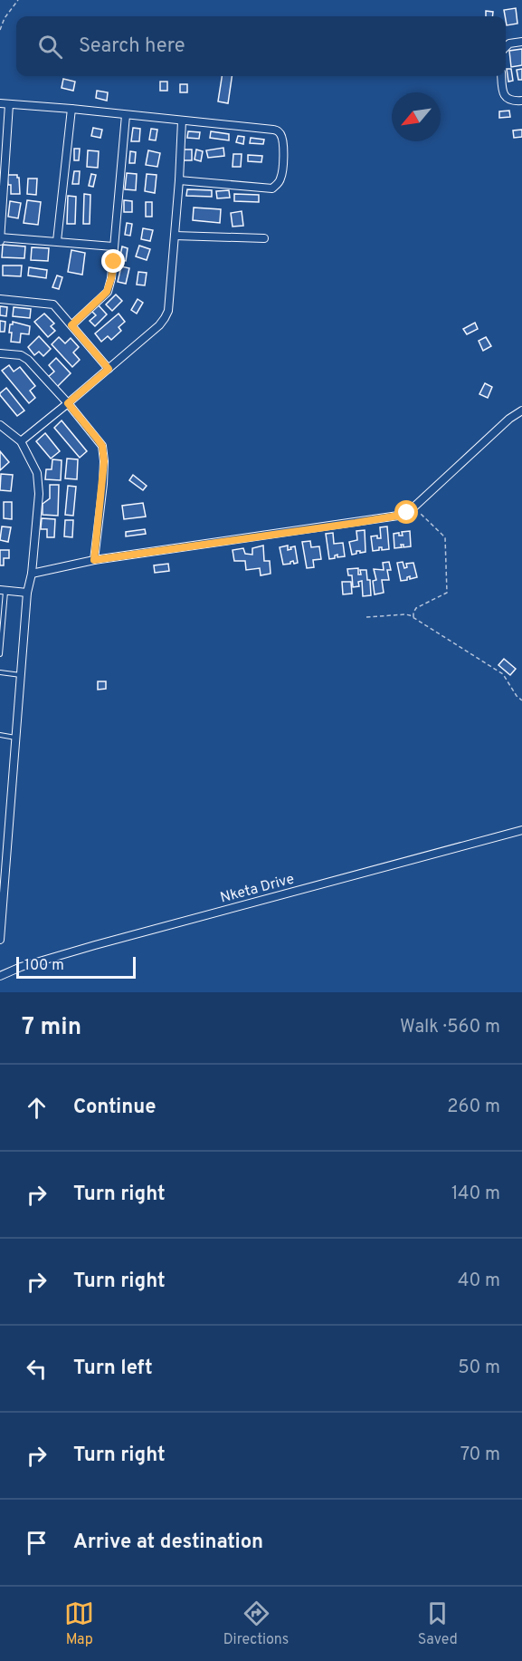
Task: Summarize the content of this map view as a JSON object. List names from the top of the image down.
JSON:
{
  "streets": {
    "street": ["Nketa Drive"]
  },
  "scale_bar": "100 m",
  "north": "bottom left",
  "page": {
    "search": "Search here",
    "scale": "100 m",
    "heading": ["7 min", "Walk · 560 m"],
    "list": [
      ["Continue", "260 m"],
      ["Turn right", "140 m"],
      ["Turn right", "40 m"],
      ["Turn left", "50 m"],
      ["Turn right", "70 m"],
      "Arrive at destination"
    ],
    "nav": ["Map", "Directions", "Saved"]
  }
}
